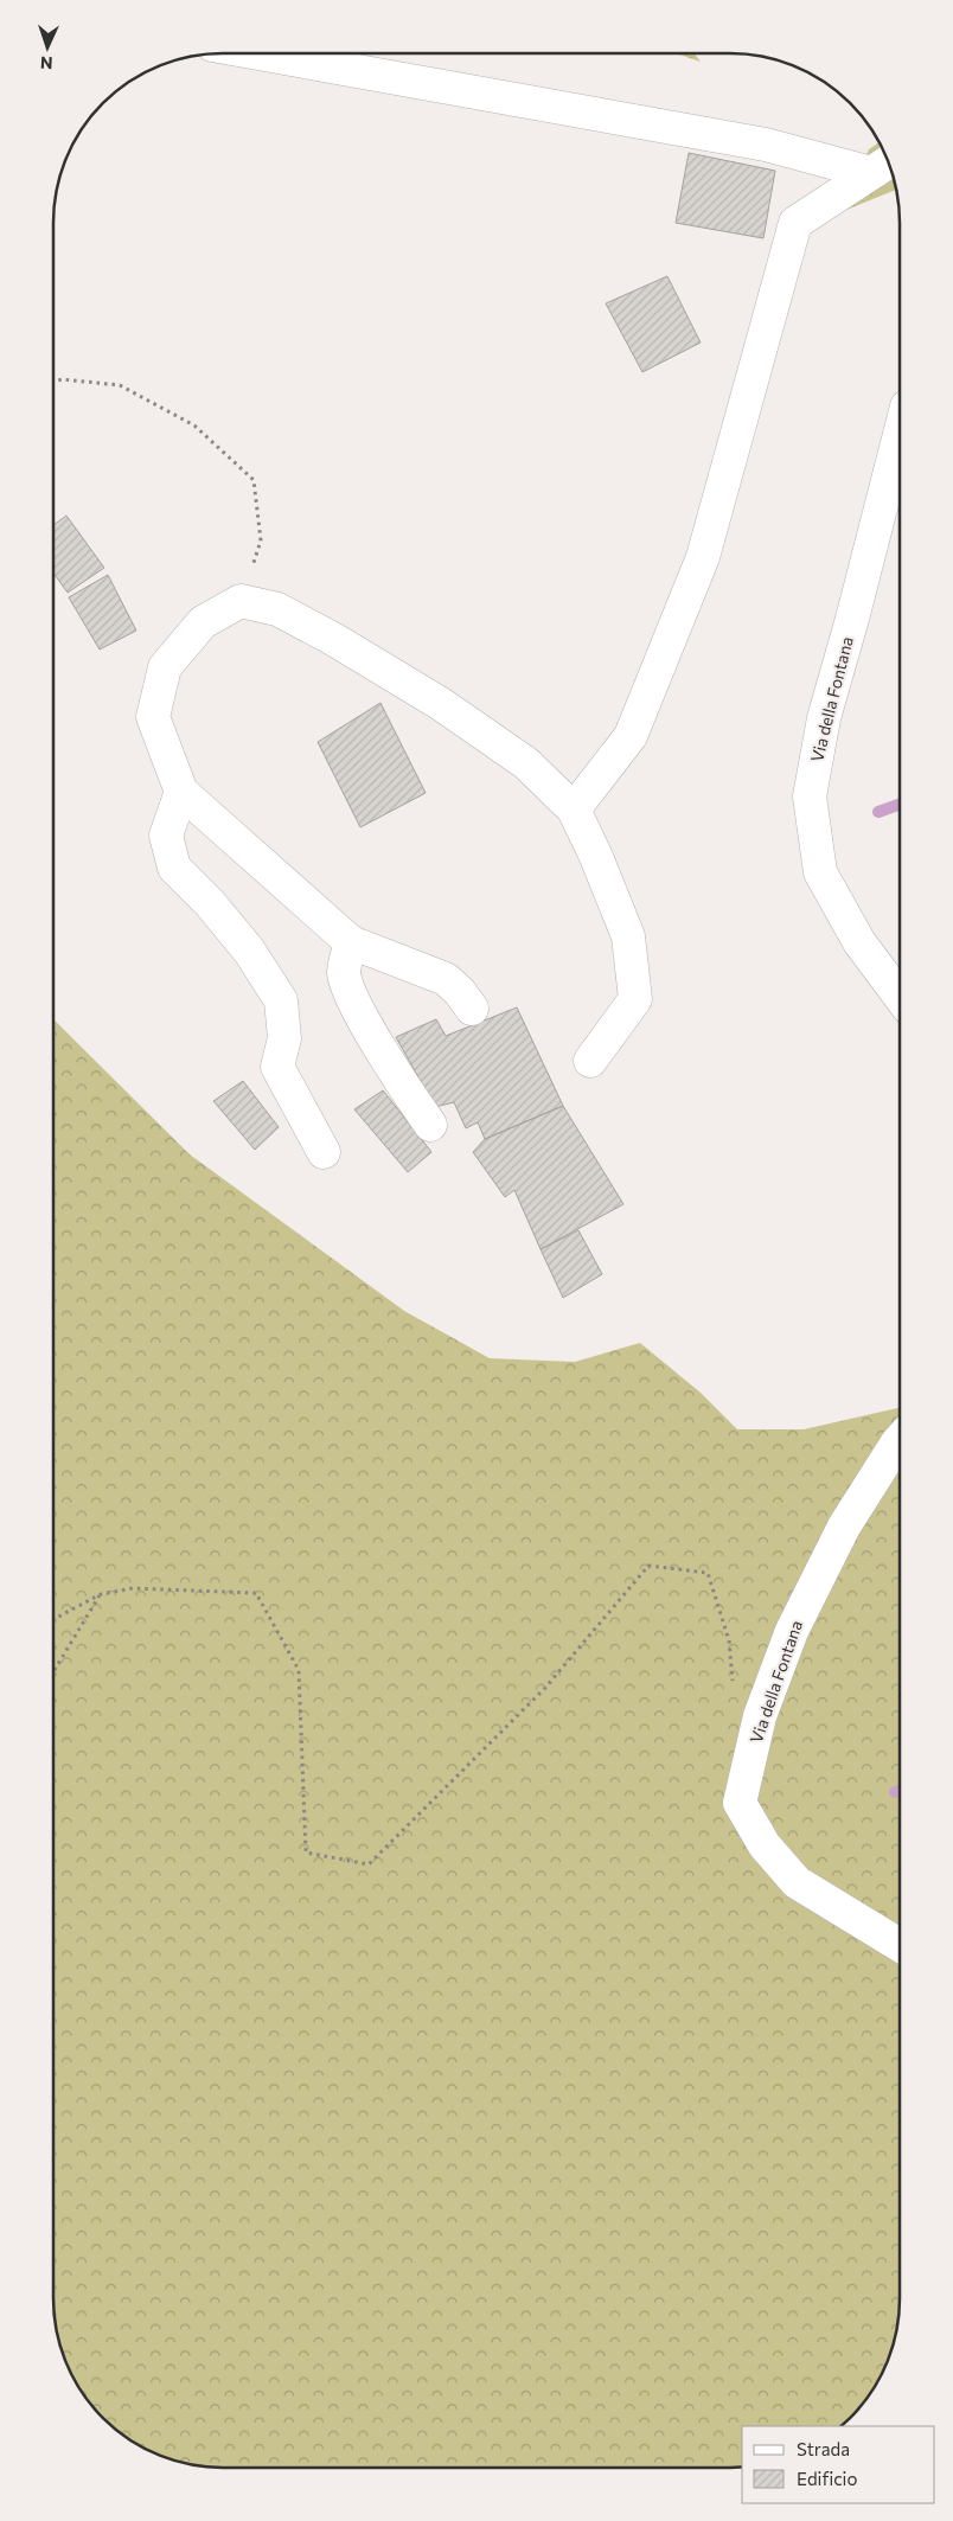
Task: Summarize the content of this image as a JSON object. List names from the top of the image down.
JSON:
{
  "streets": {
    "street": ["Via della Fontana"]
  },
  "legend": ["Strada", "Edificio"],
  "north": "bottom"
}
